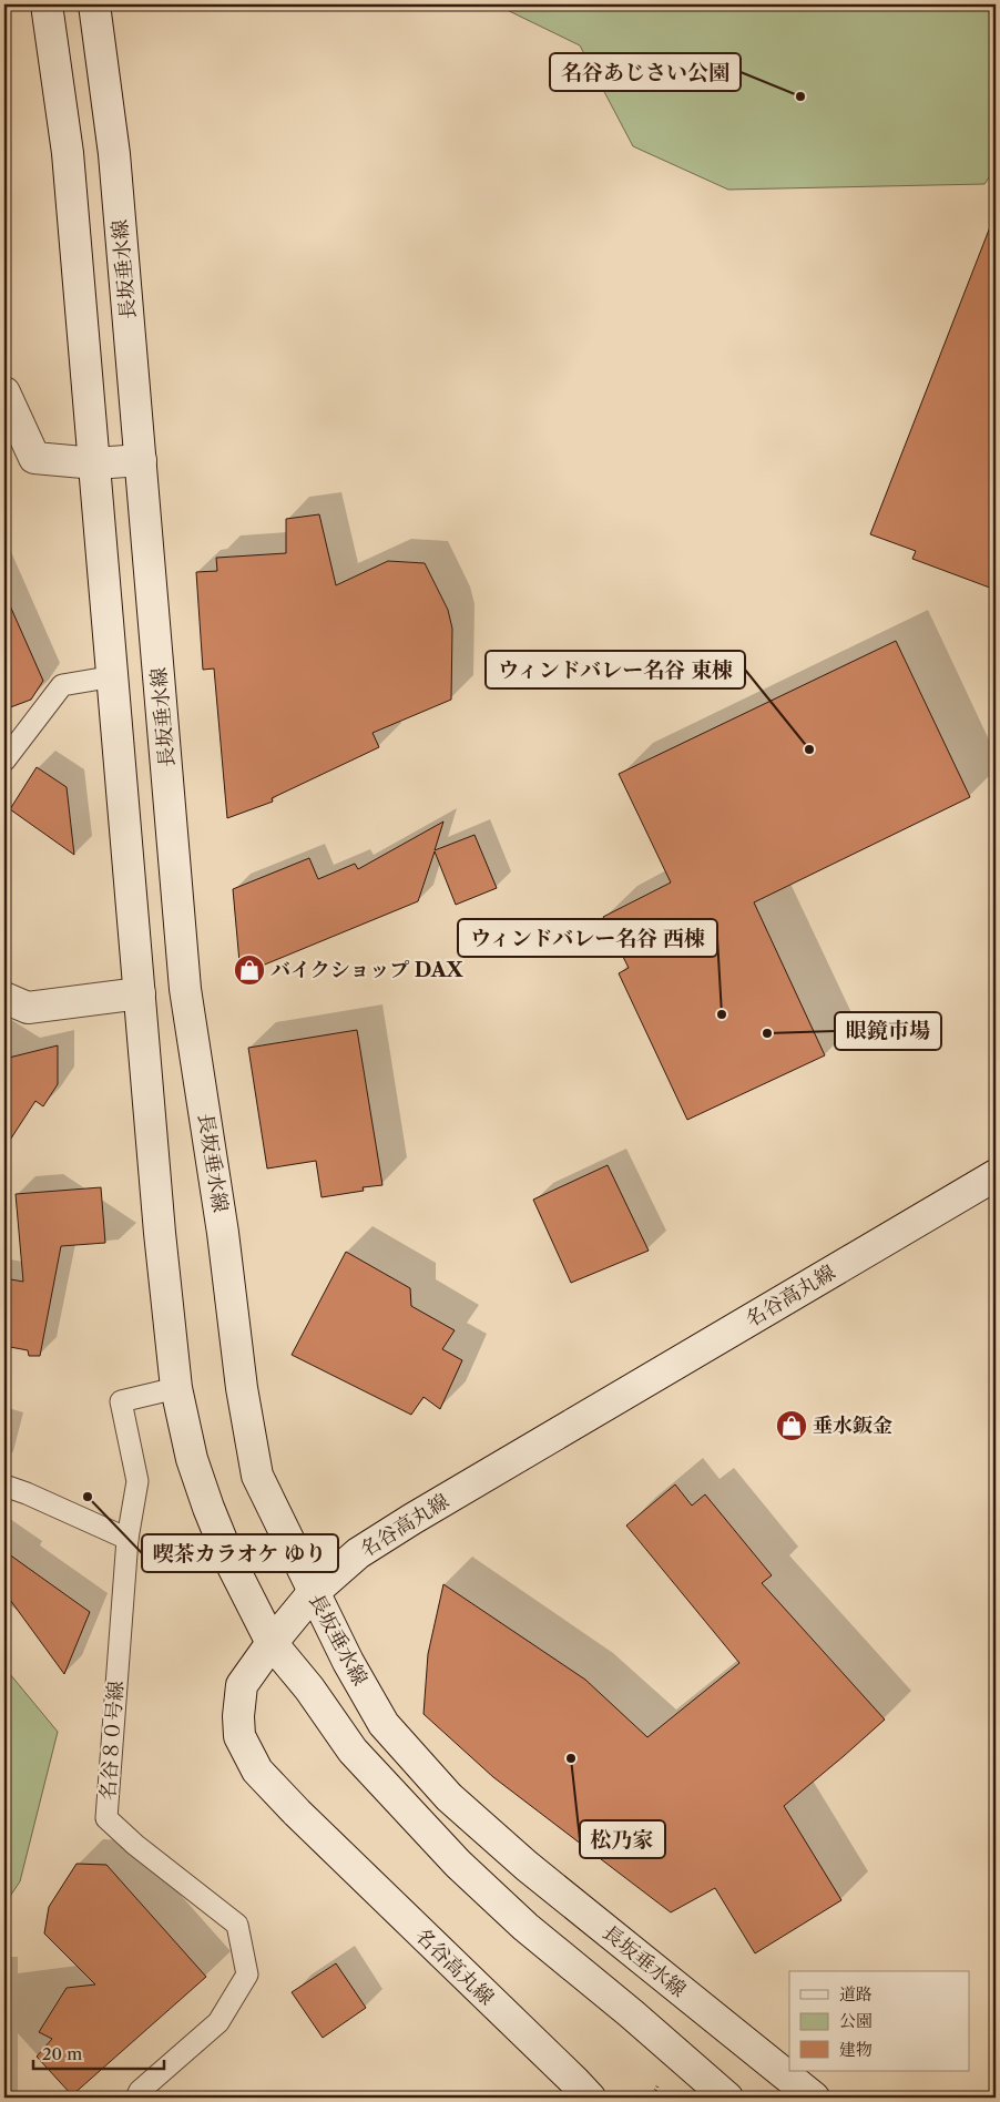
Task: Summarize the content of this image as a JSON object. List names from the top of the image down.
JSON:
{
  "streets": {
    "main road": ["長坂垂水線", "名谷高丸線"],
    "lane": ["名谷８０号線"]
  },
  "crossings": [
    ["長坂垂水線", "名谷高丸線"]
  ],
  "places": {
    "other": [
      "名谷あじさい公園",
      "ウィンドバレー名谷 東棟",
      "ウィンドバレー名谷 西棟",
      "眼鏡市場",
      "喫茶カラオケ ゆり",
      "松乃家"
    ],
    "shop": ["バイクショップ DAX", "垂水鈑金"]
  },
  "legend": ["道路", "公園", "建物"],
  "scale_bar": "20 m"
}
